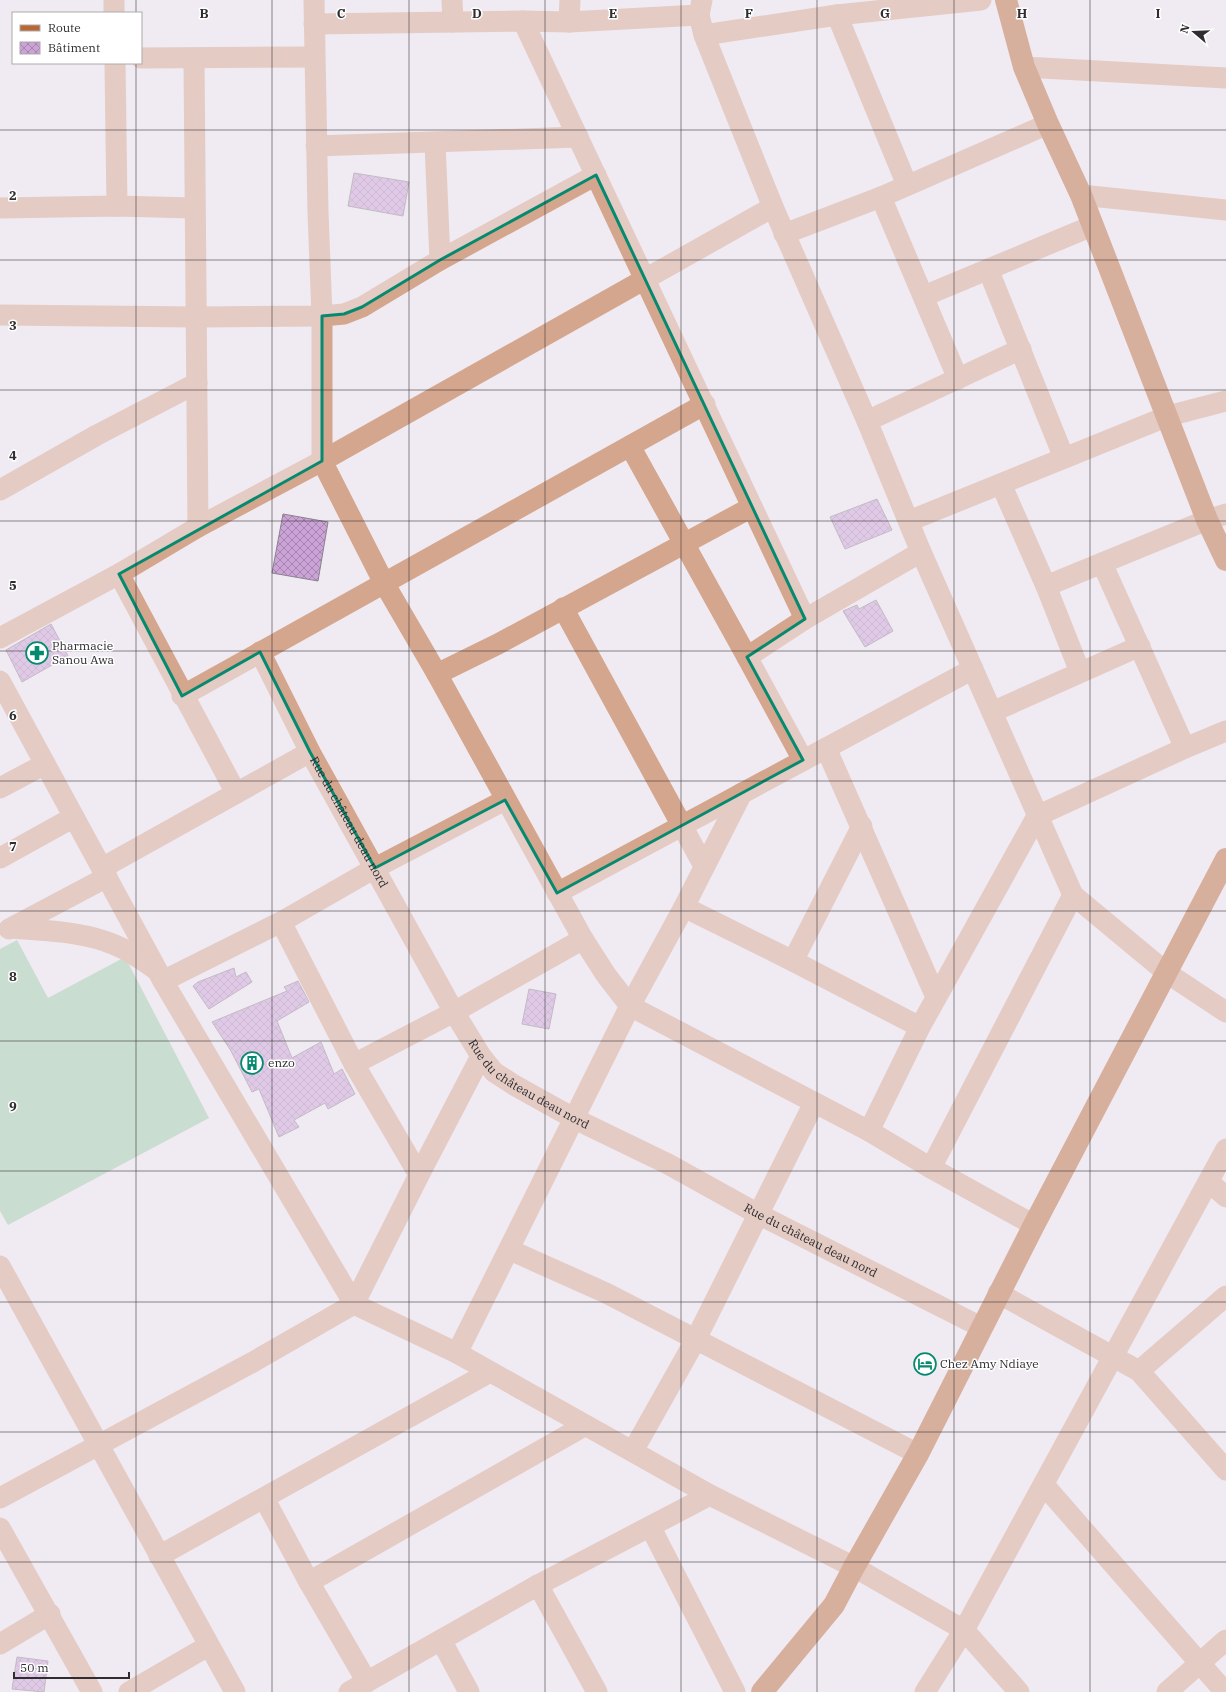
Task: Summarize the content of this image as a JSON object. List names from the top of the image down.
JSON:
{
  "streets": {
    "street": ["Rue du château deau nord"]
  },
  "places": {
    "pharmacy": ["Pharmacie Sanou Awa"],
    "building": ["enzo"],
    "hotel": ["Chez Amy Ndiaye"]
  },
  "legend": ["Route", "Bâtiment"],
  "scale_bar": "50 m",
  "north": "left",
  "grid": {
    "columns": [
      "B",
      "C",
      "D",
      "E",
      "F",
      "G",
      "H",
      "I"
    ],
    "rows": [
      "2",
      "3",
      "4",
      "5",
      "6",
      "7",
      "8",
      "9"
    ]
  }
}
